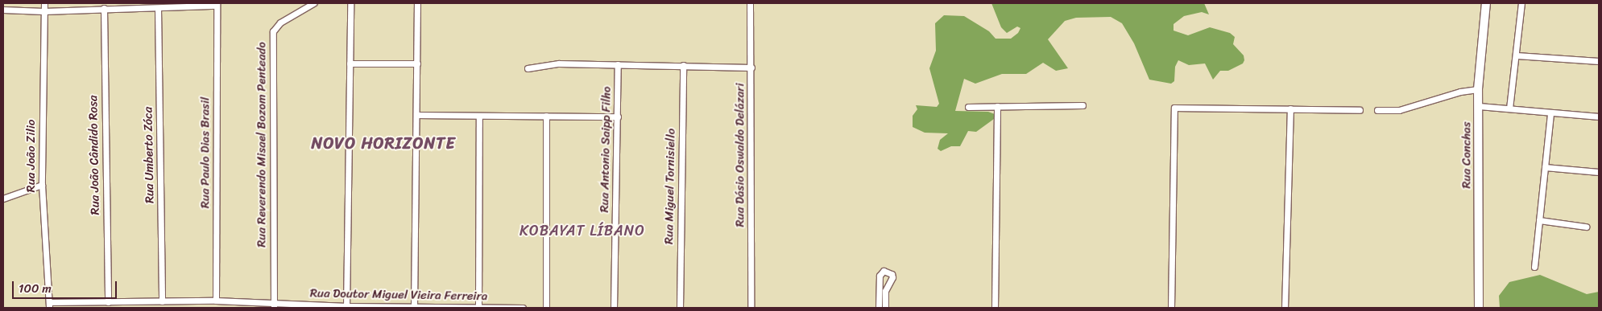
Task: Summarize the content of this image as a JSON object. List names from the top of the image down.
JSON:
{
  "streets": {
    "main road": ["Rua Conchas"],
    "street": [
      "Rua Reverendo Misael Bozom Penteado",
      "Rua Antonio Saipp Filho",
      "Rua Paulo Dias Brasil",
      "Rua João Cândido Rosa",
      "Rua Umberto Zóca",
      "Rua Dásio Oswaldo Delázari",
      "Rua João Zilio",
      "Rua Miguel Tornisiello",
      "Rua Doutor Miguel Vieira Ferreira"
    ]
  },
  "crossings": [
    ["Rua Reverendo Misael Bozom Penteado", "Rua Doutor Miguel Vieira Ferreira"],
    ["Rua Paulo Dias Brasil", "Rua Doutor Miguel Vieira Ferreira"],
    ["Rua João Cândido Rosa", "Rua Doutor Miguel Vieira Ferreira"],
    ["Rua Umberto Zóca", "Rua Doutor Miguel Vieira Ferreira"],
    ["Rua João Zilio", "Rua Doutor Miguel Vieira Ferreira"]
  ],
  "districts": ["NOVO HORIZONTE", "KOBAYAT LÍBANO"],
  "scale_bar": "100 m"
}
